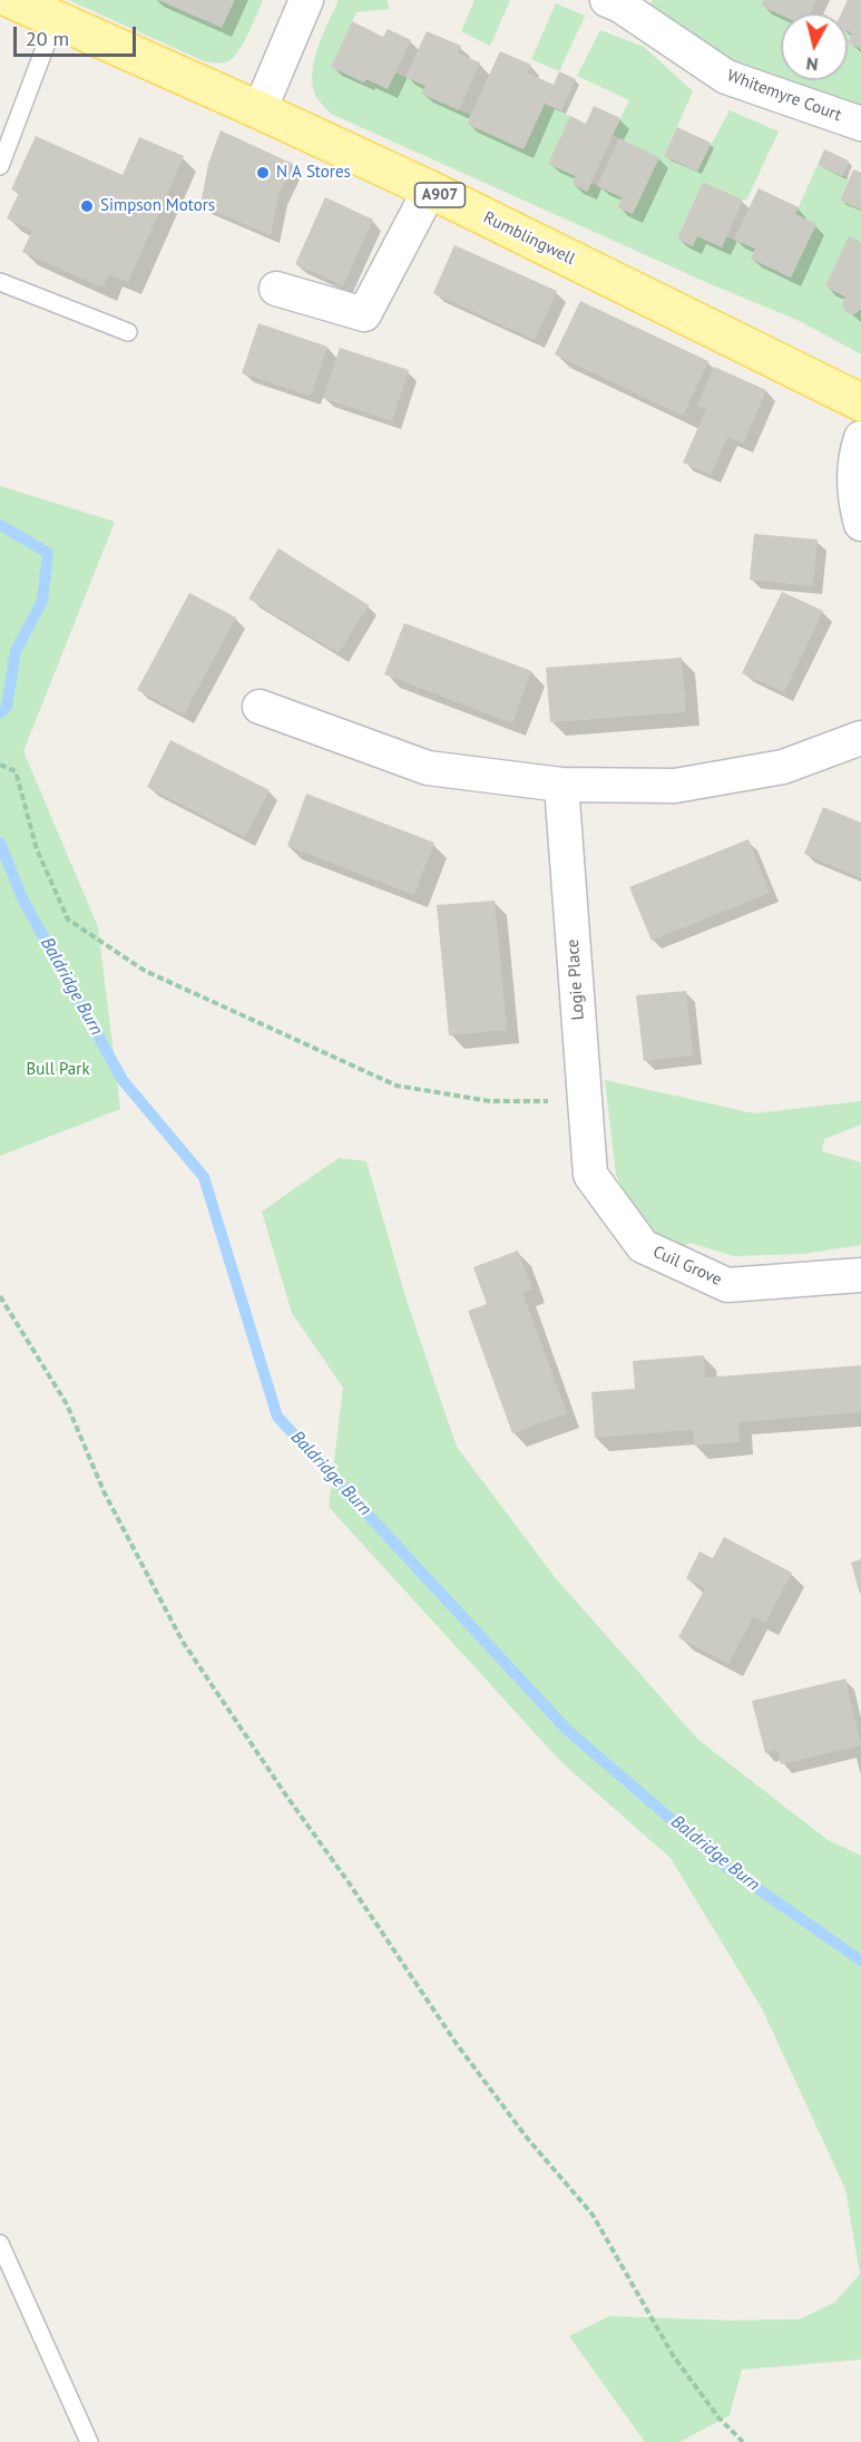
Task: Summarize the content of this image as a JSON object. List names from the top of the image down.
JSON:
{
  "streets": {
    "main road": ["A907", "Rumblingwell"],
    "street": ["Whitemyre Court", "Logie Place", "Cuil Grove"]
  },
  "crossings": [
    ["Logie Place", "Cuil Grove"]
  ],
  "water": ["Baldridge Burn"],
  "parks": ["Bull Park"],
  "places": ["N A Stores", "Simpson Motors"],
  "scale_bar": "20 m",
  "north": "bottom"
}
